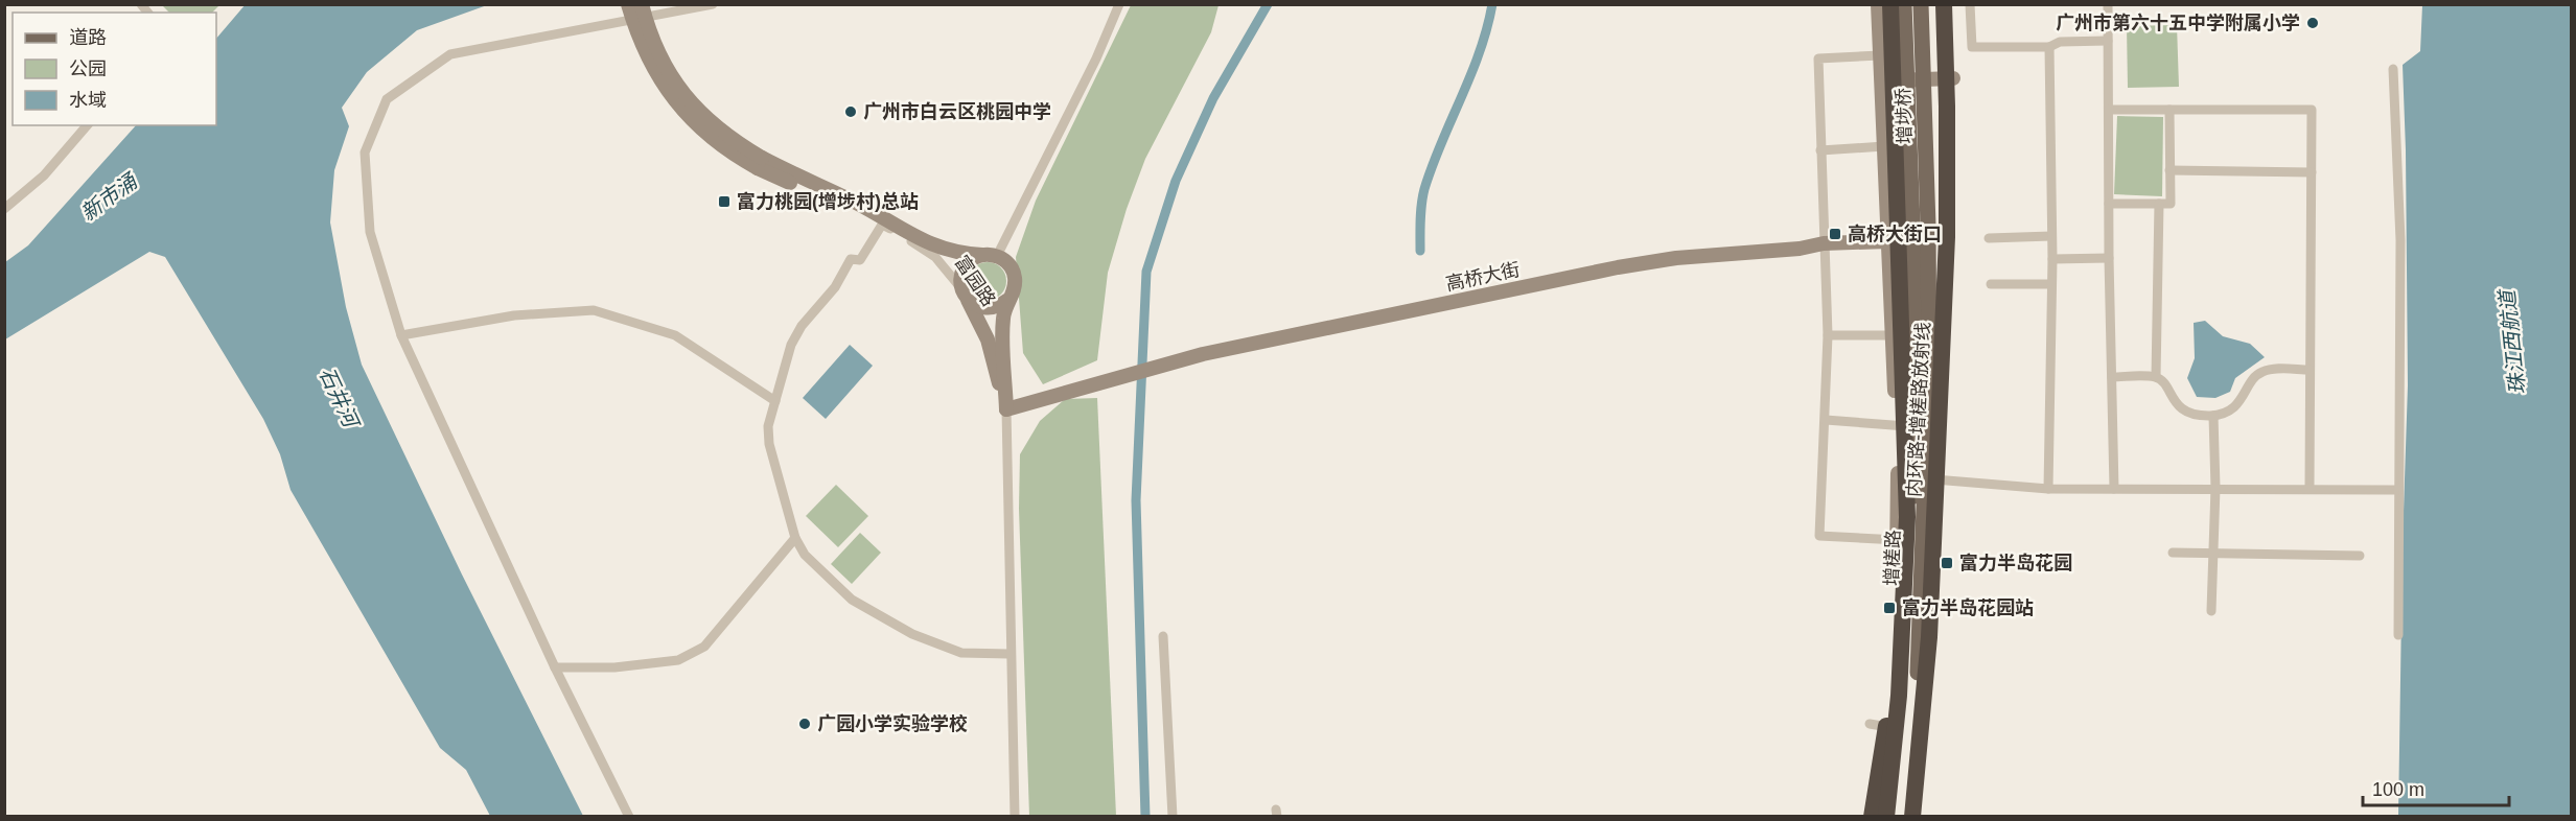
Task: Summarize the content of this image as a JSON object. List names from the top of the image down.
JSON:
{
  "streets": {
    "highway": ["内环路-增槎路放射线"],
    "main road": ["增埗桥", "增槎路"],
    "street": ["高桥大街", "富园路"]
  },
  "crossings": [
    ["增埗桥", "增槎路"],
    ["高桥大街", "富园路"]
  ],
  "water": ["新市涌", "珠江西航道", "石井河"],
  "places": {
    "other": ["广州市第六十五中学附属小学", "广州市白云区桃园中学", "广园小学实验学校"],
    "transit": [
      "富力桃园(增埗村)总站",
      "高桥大街口",
      "富力半岛花园",
      "富力半岛花园站"
    ]
  },
  "legend": ["道路", "公园", "水域"],
  "scale_bar": "100 m"
}
